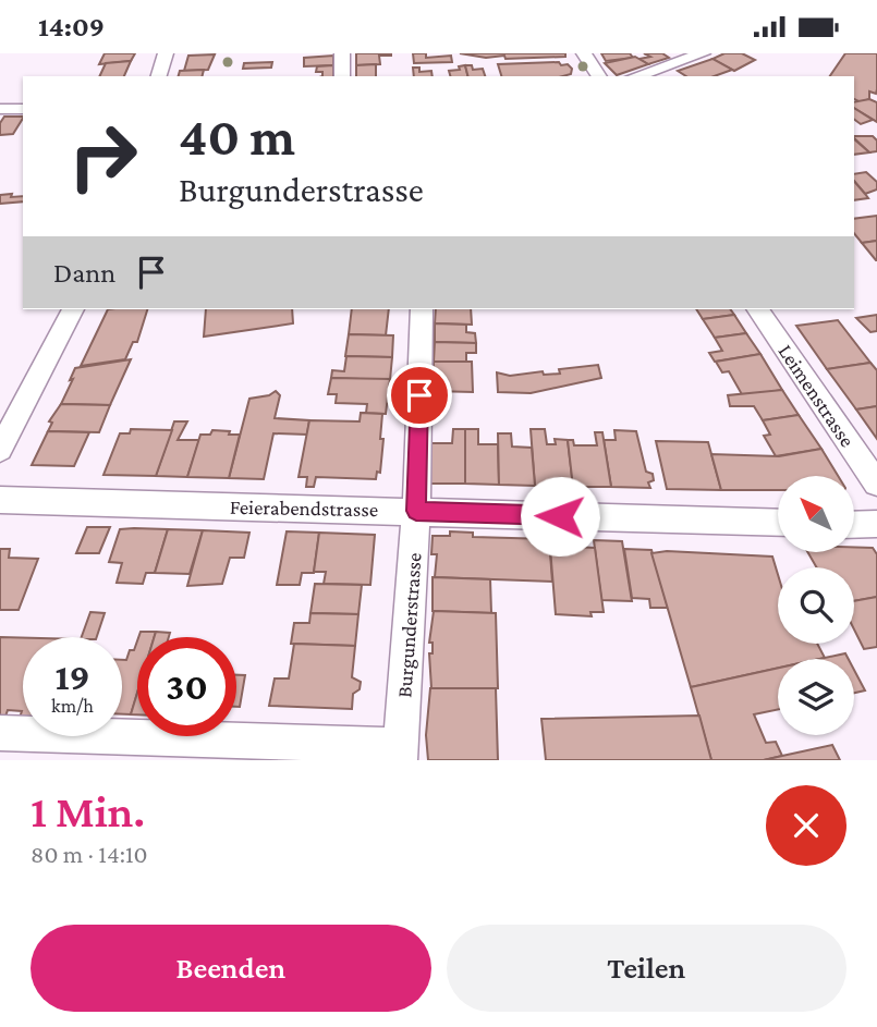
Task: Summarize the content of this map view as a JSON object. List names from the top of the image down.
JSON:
{
  "streets": {
    "street": ["Leimenstrasse", "Feierabendstrasse", "Burgunderstrasse"]
  },
  "crossings": [
    ["Feierabendstrasse", "Burgunderstrasse"]
  ],
  "north": "top left",
  "page": {
    "status": "14:09",
    "turn": ["40 m", "Burgunderstrasse"],
    "then": "Dann",
    "speed": "19 km/h",
    "limit": "30",
    "heading": ["1 Min.", "80 m · 14:10"],
    "buttons": ["Beenden", "Teilen"]
  }
}
